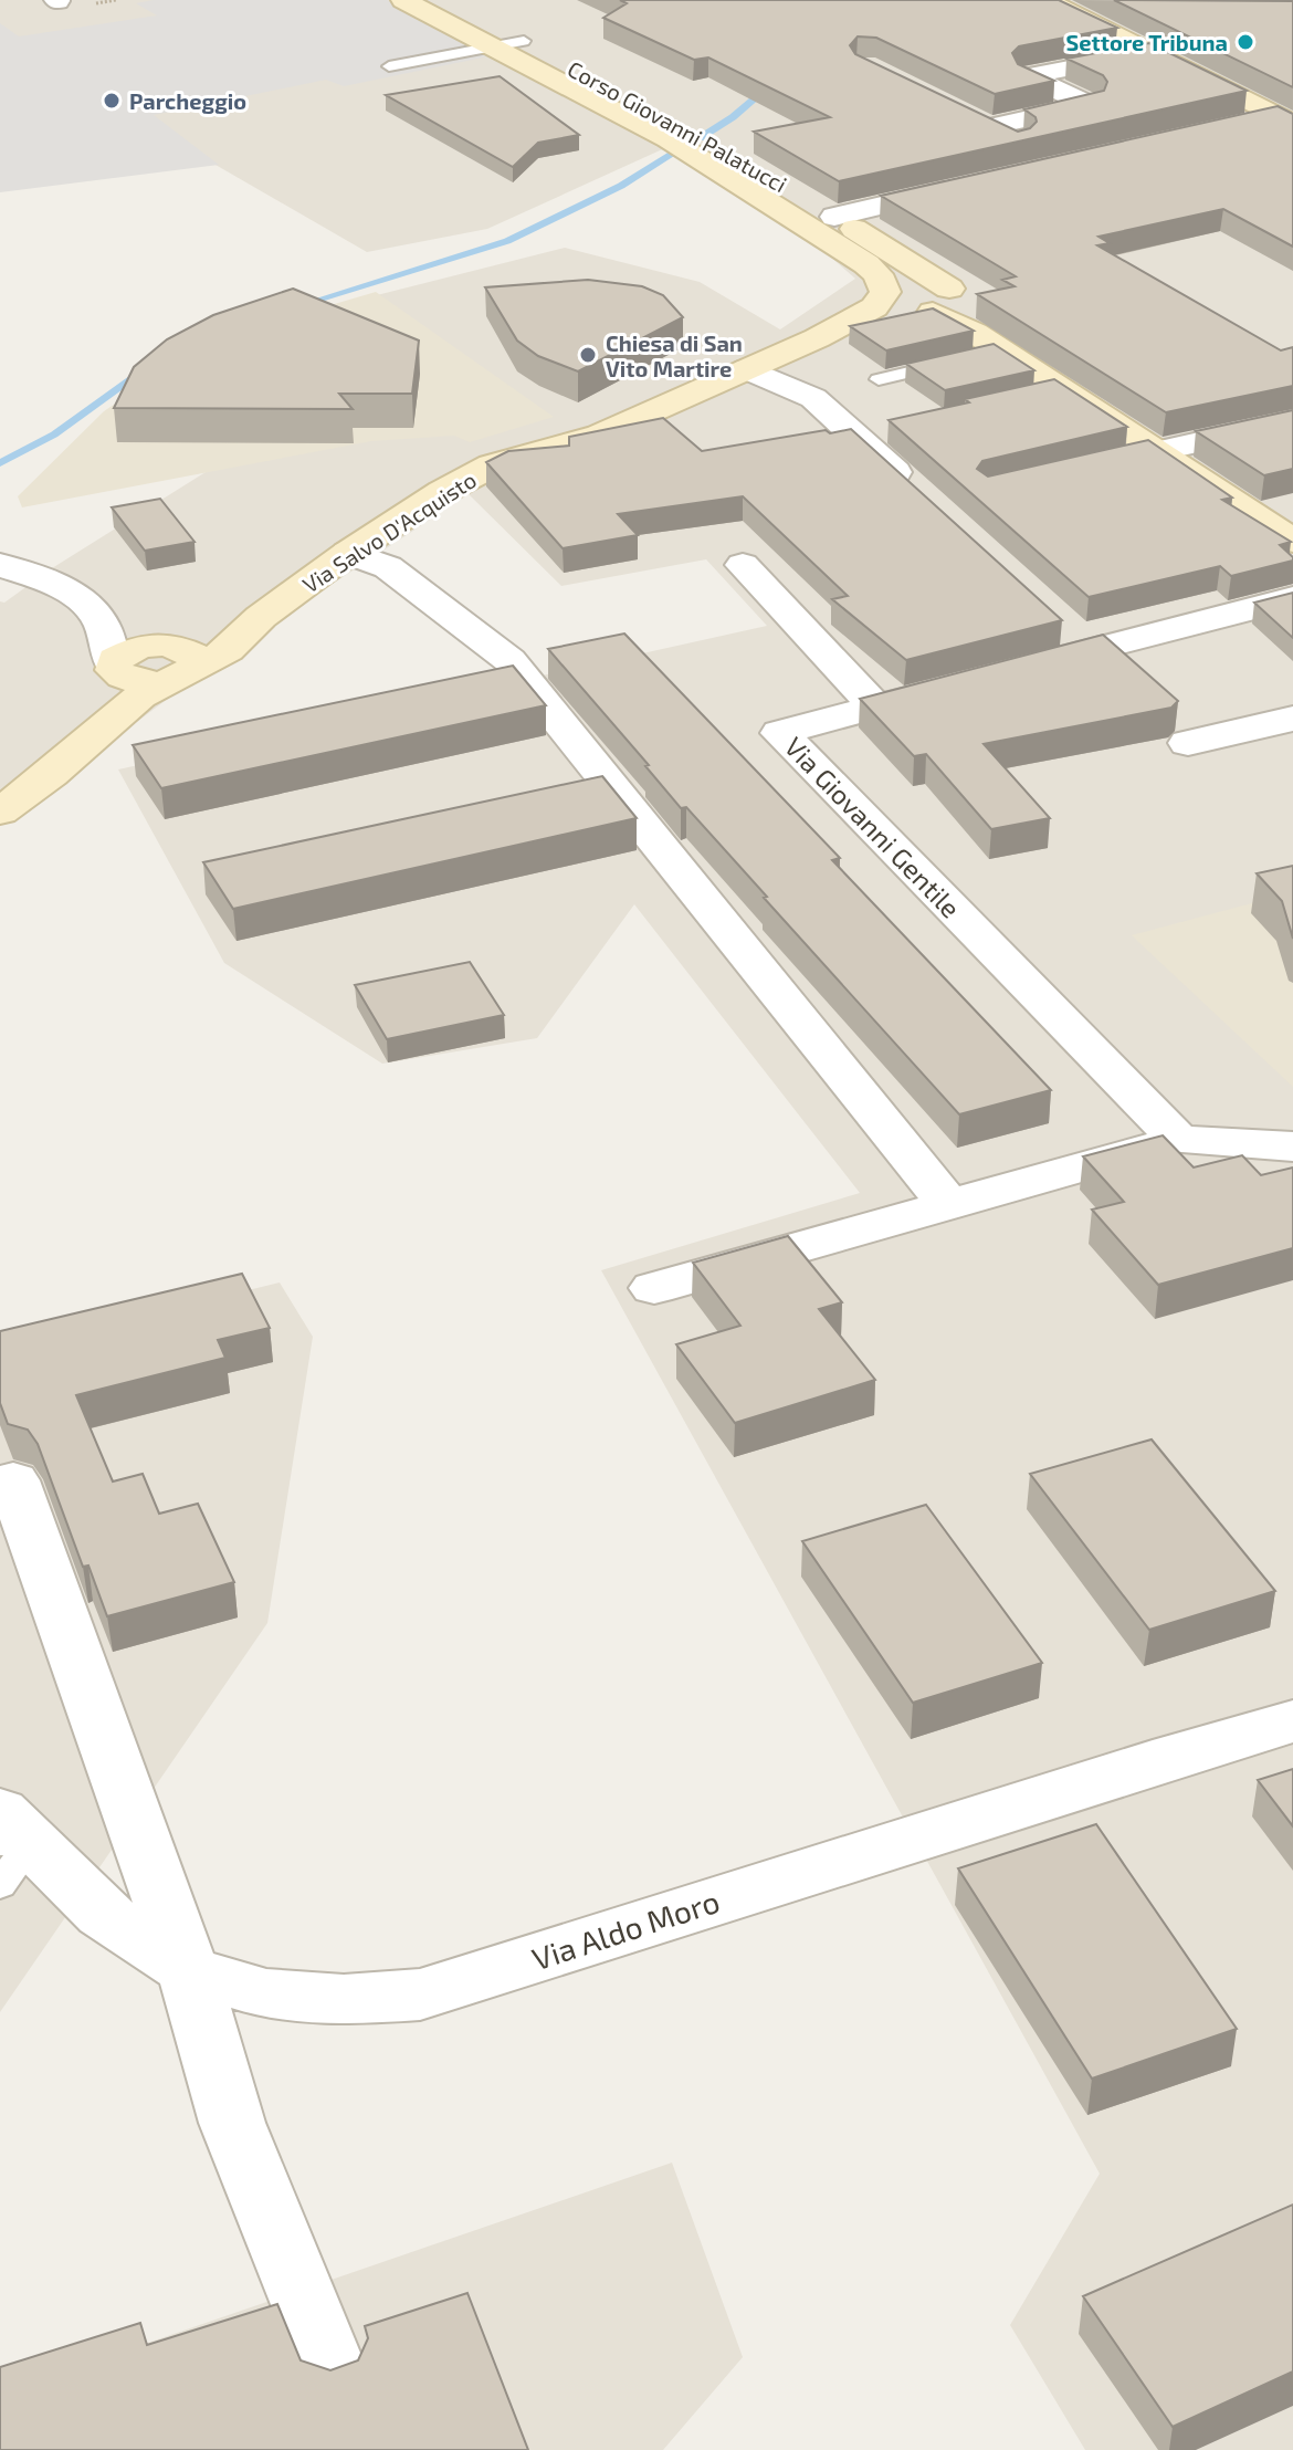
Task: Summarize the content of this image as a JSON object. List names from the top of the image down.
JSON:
{
  "streets": {
    "street": [
      "Corso Giovanni Palatucci",
      "Via Salvo D'Acquisto",
      "Via Giovanni Gentile",
      "Via Aldo Moro"
    ]
  },
  "crossings": [
    ["Corso Giovanni Palatucci", "Via Salvo D'Acquisto"]
  ],
  "places": ["Settore Tribuna", "Parcheggio", "Chiesa di San Vito Martire"]
}
